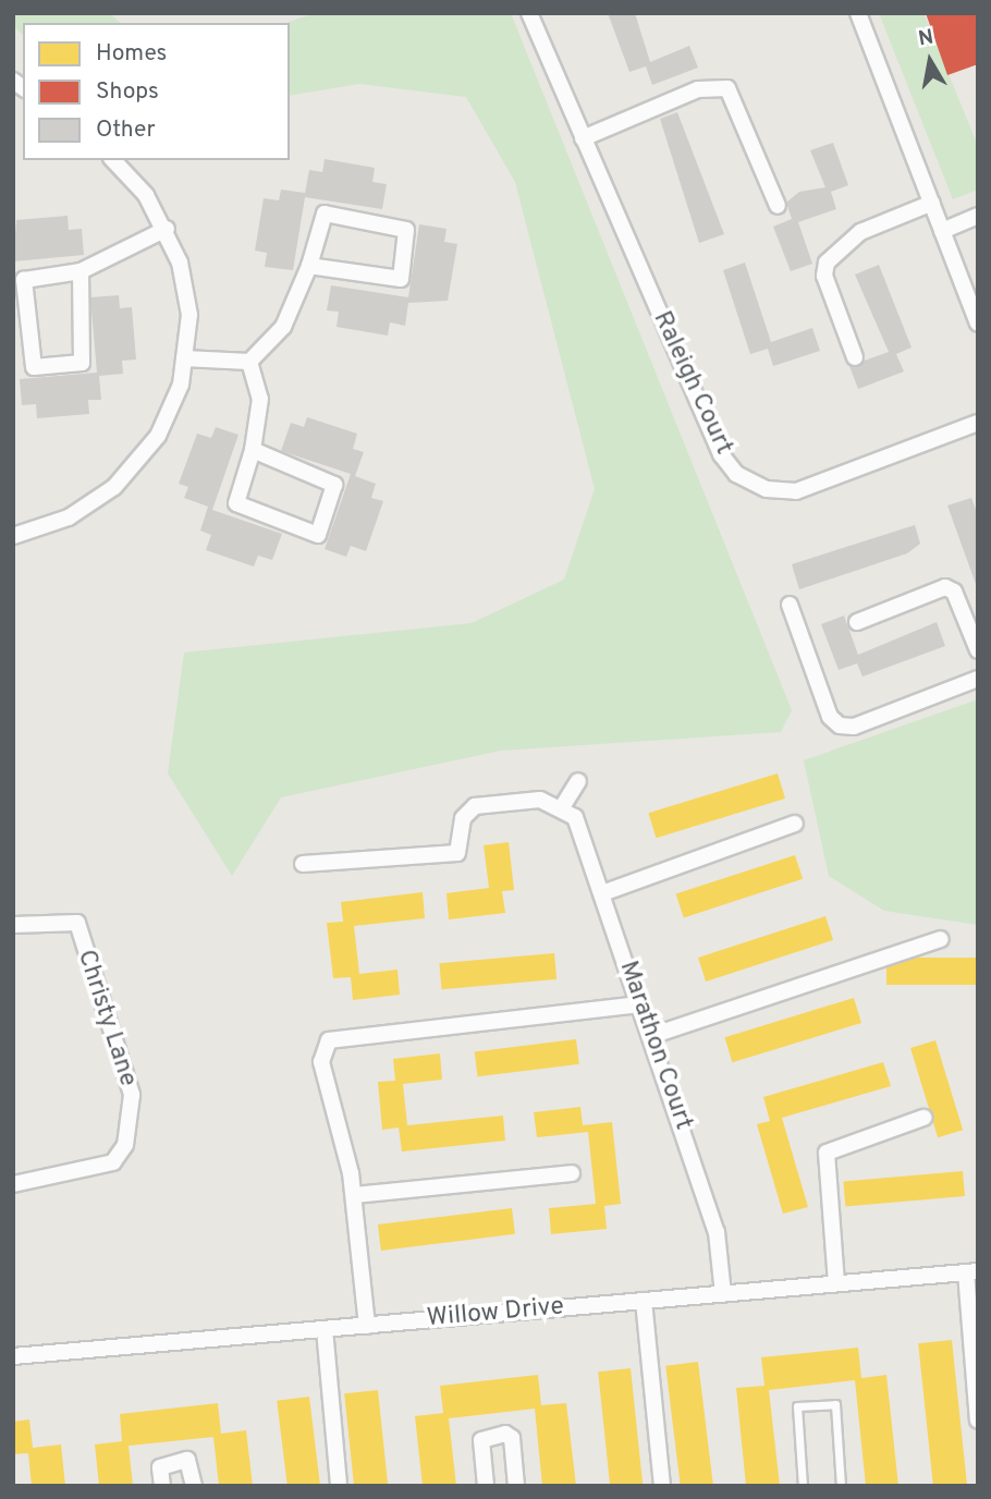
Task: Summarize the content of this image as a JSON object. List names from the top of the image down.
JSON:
{
  "streets": {
    "street": [
      "Raleigh Court",
      "Christy Lane",
      "Marathon Court",
      "Willow Drive"
    ]
  },
  "crossings": [
    ["Marathon Court", "Willow Drive"]
  ],
  "legend": ["Homes", "Shops", "Other"],
  "north": "top"
}
